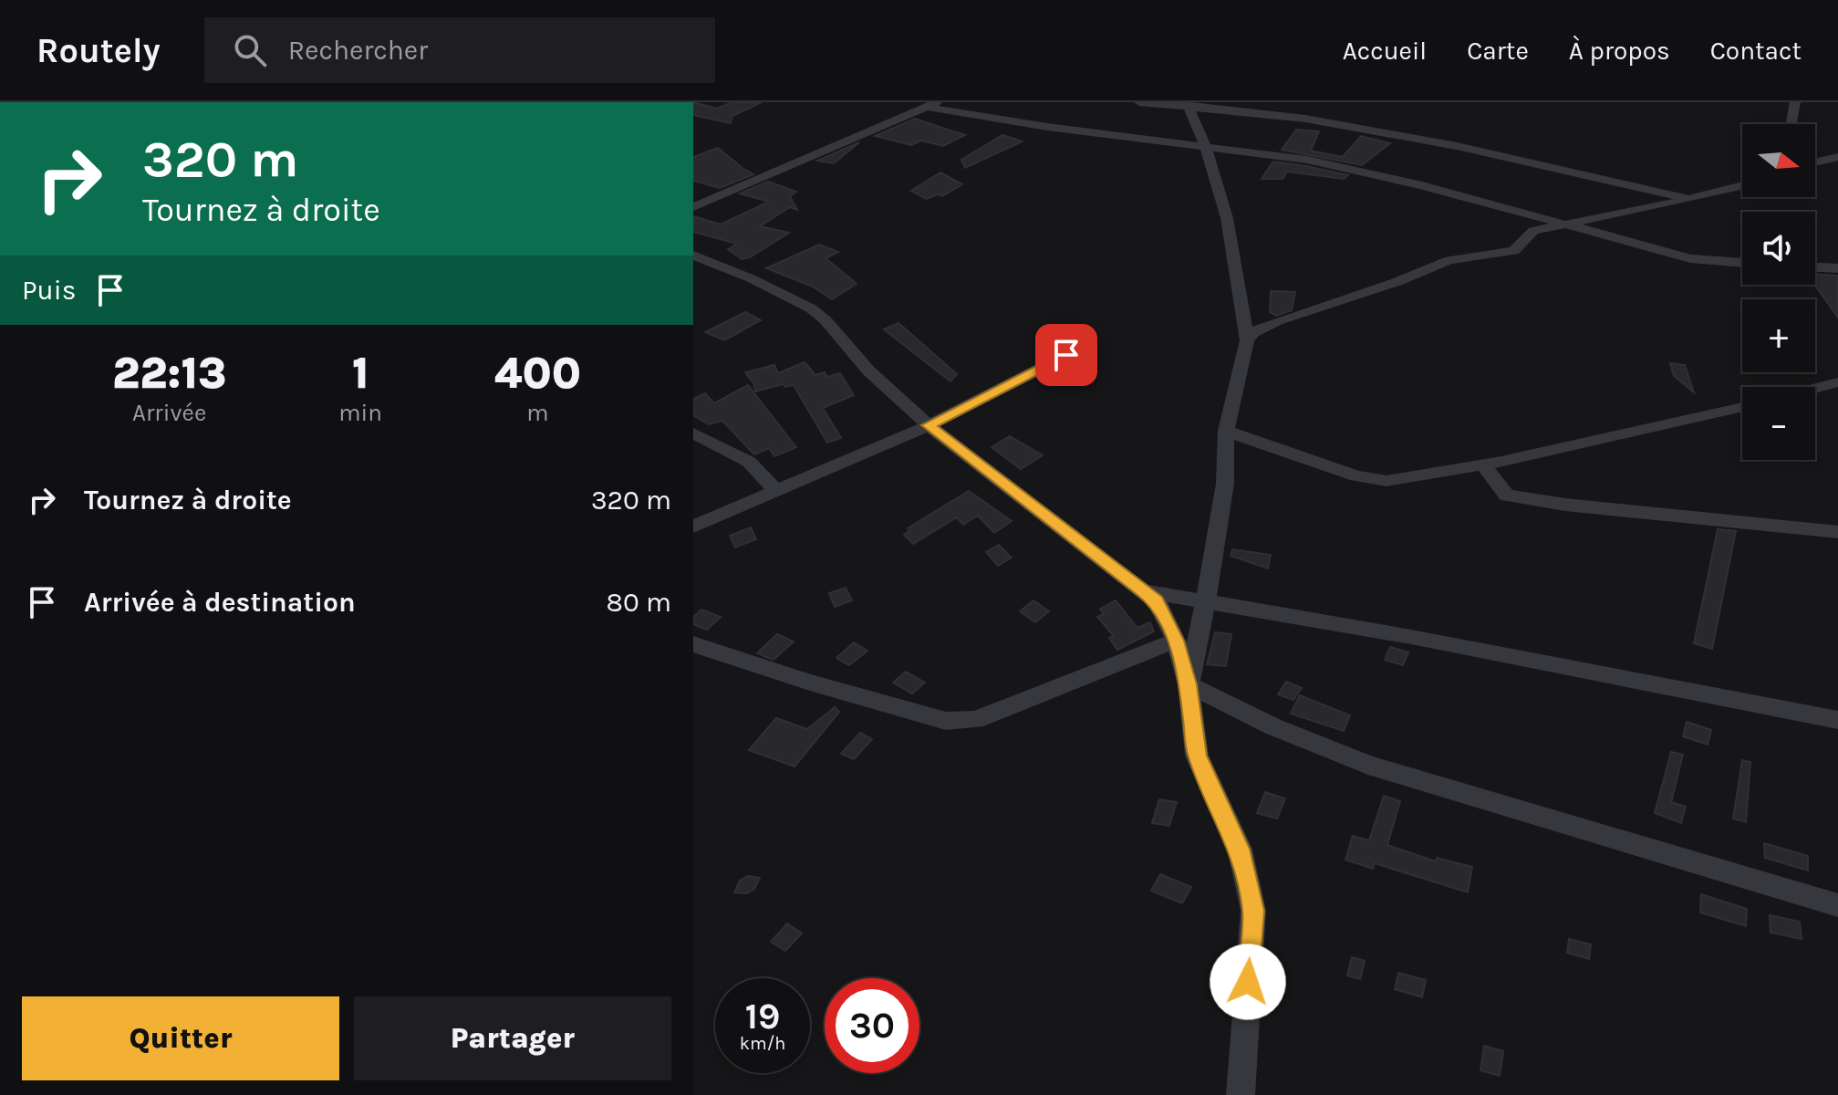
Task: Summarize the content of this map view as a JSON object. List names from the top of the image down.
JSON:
{
  "north": "right",
  "page": {
    "header": "Routely",
    "search": "Rechercher",
    "nav": [
      "Accueil",
      "Carte",
      "À propos",
      "Contact"
    ],
    "turn": ["320 m", "Tournez à droite"],
    "map_buttons": ["+", "−"],
    "then": "Puis",
    "eta": [
      "22:13",
      "Arrivée",
      "1",
      "min",
      "400",
      "m"
    ],
    "list": [
      {
        "name": "Tournez à droite",
        "value": "320 m"
      },
      {
        "name": "Arrivée à destination",
        "value": "80 m"
      }
    ],
    "speed": "19 km/h",
    "limit": "30",
    "buttons": ["Quitter", "Partager"]
  }
}
